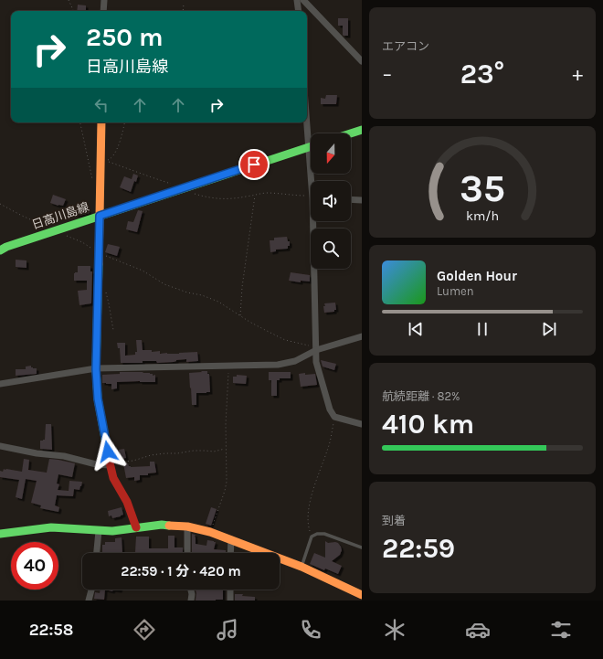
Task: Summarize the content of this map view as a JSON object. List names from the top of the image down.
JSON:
{
  "streets": {
    "street": ["日高川島線"]
  },
  "north": "bottom",
  "page": {
    "tile": [
      "エアコン",
      ["航続距離 · 82%", "410 km"],
      ["到着", "22:59"]
    ],
    "turn": ["250 m", "日高川島線"],
    "heat": ["−", "23°", "+"],
    "song": ["Golden Hour", "Lumen"],
    "limit": "40",
    "trip": "22:59 · 1 分 · 420 m",
    "tabs": "22:58",
    "gauge": ["35", "km/h"]
  }
}
